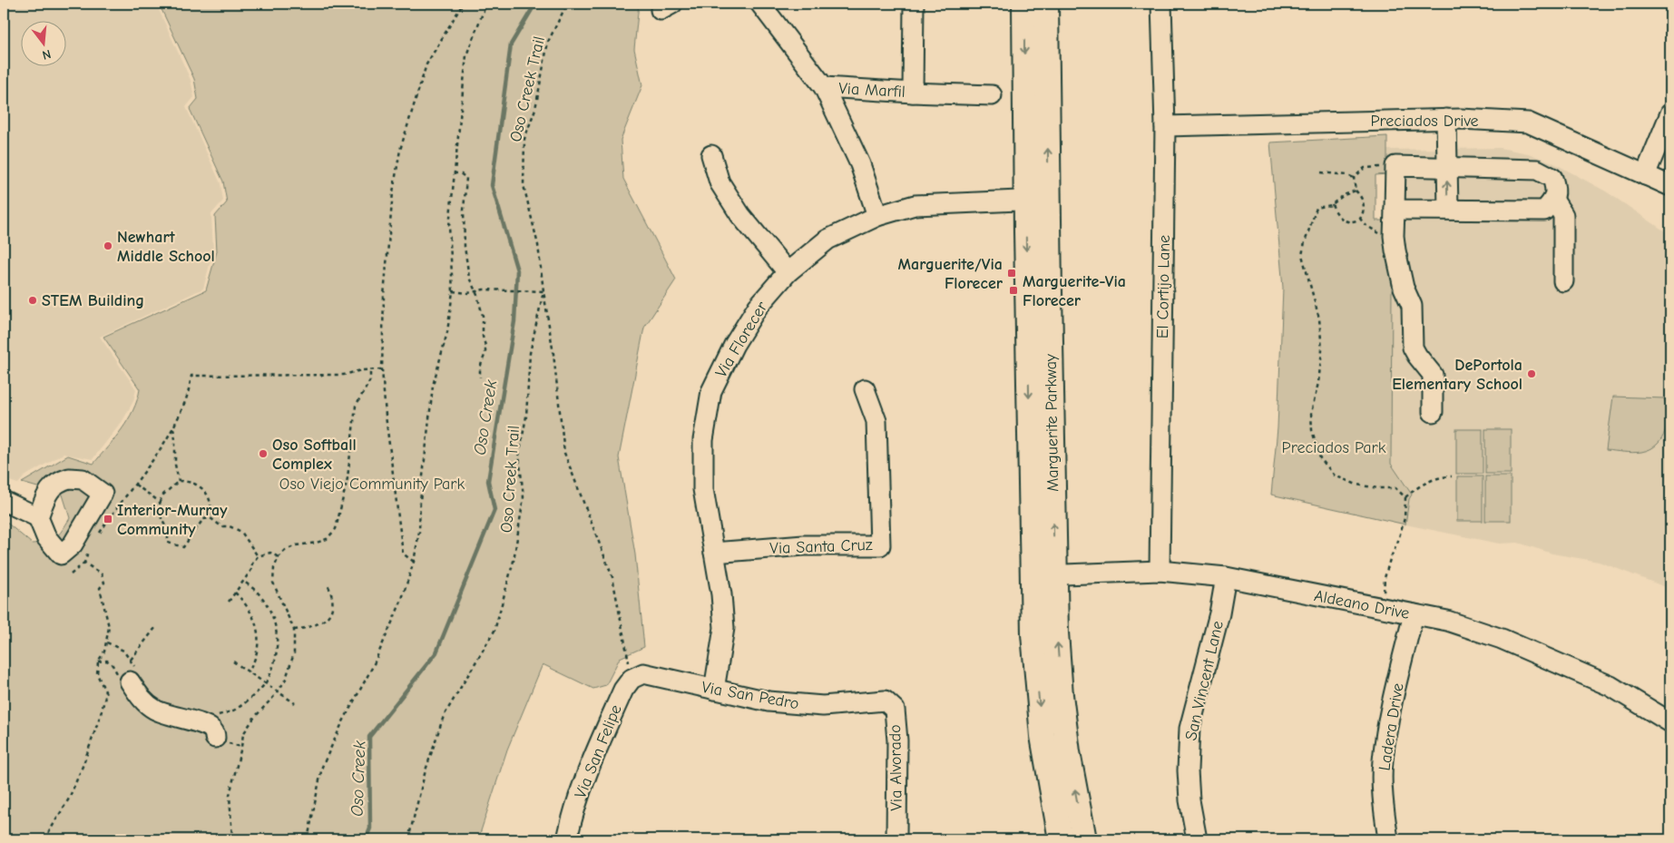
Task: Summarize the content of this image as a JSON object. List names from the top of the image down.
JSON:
{
  "streets": {
    "main road": ["Marguerite Parkway"],
    "street": [
      "Via Marfil",
      "Preciados Drive",
      "El Cortijo Lane",
      "Via Florecer",
      "Via Santa Cruz",
      "Aldeano Drive",
      "San Vincent Lane",
      "Via San Pedro",
      "Ladera Drive",
      "Via San Felipe",
      "Via Alvorado"
    ],
    "path": ["Oso Creek Trail"]
  },
  "crossings": [
    ["Oso Creek Trail", "Via San Pedro"],
    ["Oso Creek Trail", "Via San Felipe"],
    ["Via Marfil", "Via Florecer"],
    ["Preciados Drive", "El Cortijo Lane"],
    ["El Cortijo Lane", "Aldeano Drive"],
    ["Via Florecer", "Marguerite Parkway"],
    ["Via Florecer", "Via Santa Cruz"],
    ["Via Florecer", "Via San Pedro"],
    ["Marguerite Parkway", "Aldeano Drive"],
    ["Aldeano Drive", "San Vincent Lane"],
    ["Aldeano Drive", "Ladera Drive"],
    ["Via San Pedro", "Via San Felipe"],
    ["Via San Pedro", "Via Alvorado"]
  ],
  "water": ["Oso Creek"],
  "parks": ["Preciados Park", "Oso Viejo Community Park"],
  "places": {
    "other": [
      "Newhart Middle School",
      "STEM Building",
      "DePortola Elementary School",
      "Oso Softball Complex"
    ],
    "transit": ["Marguerite/Via Florecer", "Marguerite-Via Florecer", "Interior-Murray Community"]
  },
  "north": "bottom"
}
